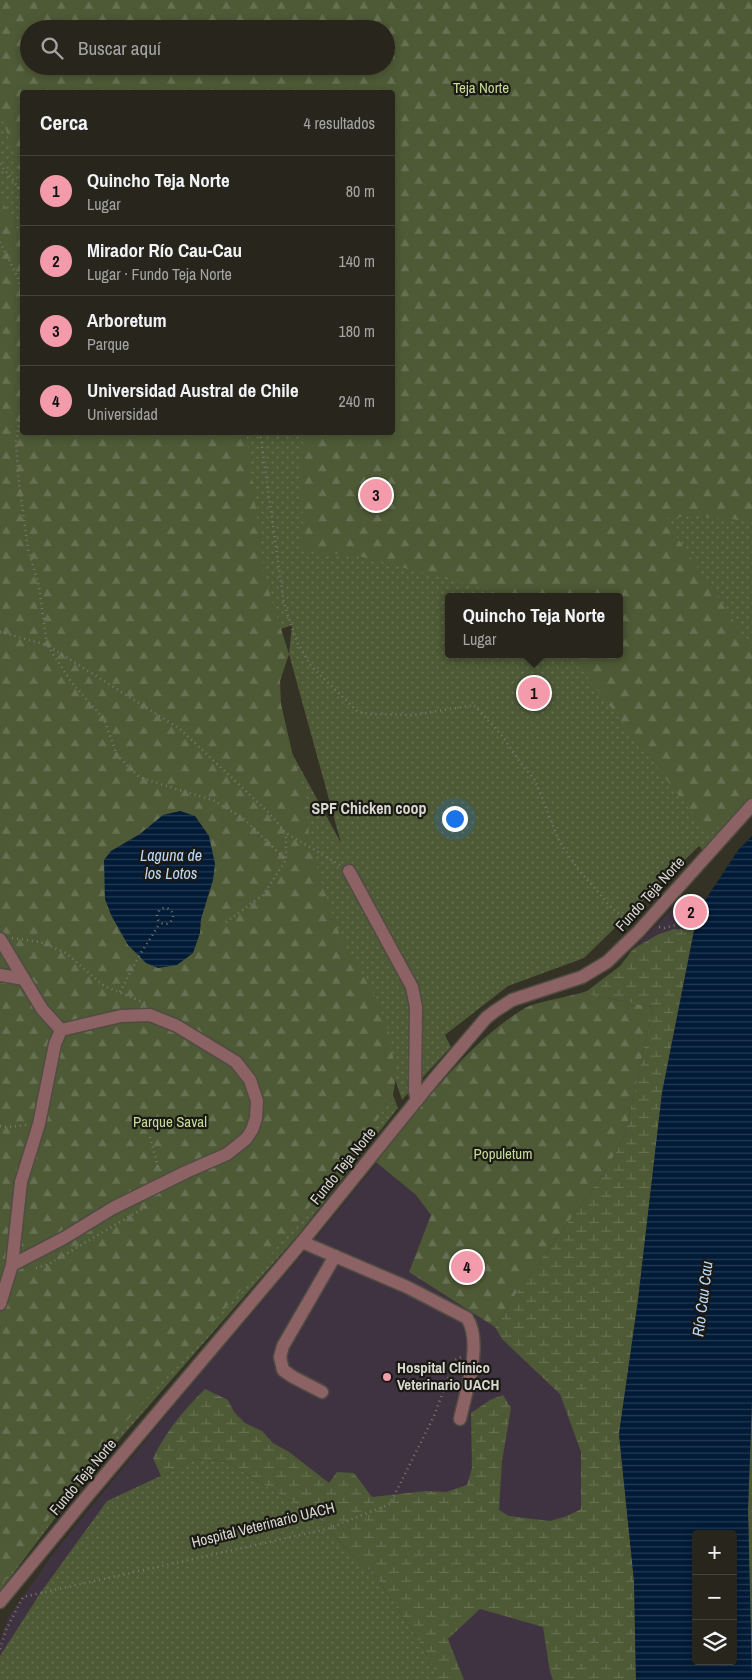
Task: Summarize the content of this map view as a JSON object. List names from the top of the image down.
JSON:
{
  "streets": {
    "street": ["Fundo Teja Norte"],
    "path": ["Hospital Veterinario UACH"]
  },
  "districts": ["SPF Chicken coop"],
  "water": ["Laguna de los Lotos", "Río Cau Cau"],
  "parks": ["Teja Norte", "Parque Saval", "Populetum"],
  "places": ["Hospital Clínico Veterinario UACH"],
  "page": {
    "search": "Buscar aquí",
    "heading": ["Cerca", "4 resultados"],
    "list": [
      {
        "mark": "1",
        "name": "Quincho Teja Norte",
        "note": "Lugar",
        "value": "80 m"
      },
      {
        "mark": "2",
        "name": "Mirador Río Cau-Cau",
        "note": "Lugar · Fundo Teja Norte",
        "value": "140 m"
      },
      {
        "mark": "3",
        "name": "Arboretum",
        "note": "Parque",
        "value": "180 m"
      },
      {
        "mark": "4",
        "name": "Universidad Austral de Chile",
        "note": "Universidad",
        "value": "240 m"
      }
    ],
    "pins": [
      "3",
      "1",
      "2",
      "4"
    ],
    "popup": ["Quincho Teja Norte", "Lugar"],
    "map_buttons": ["+", "−"]
  }
}
